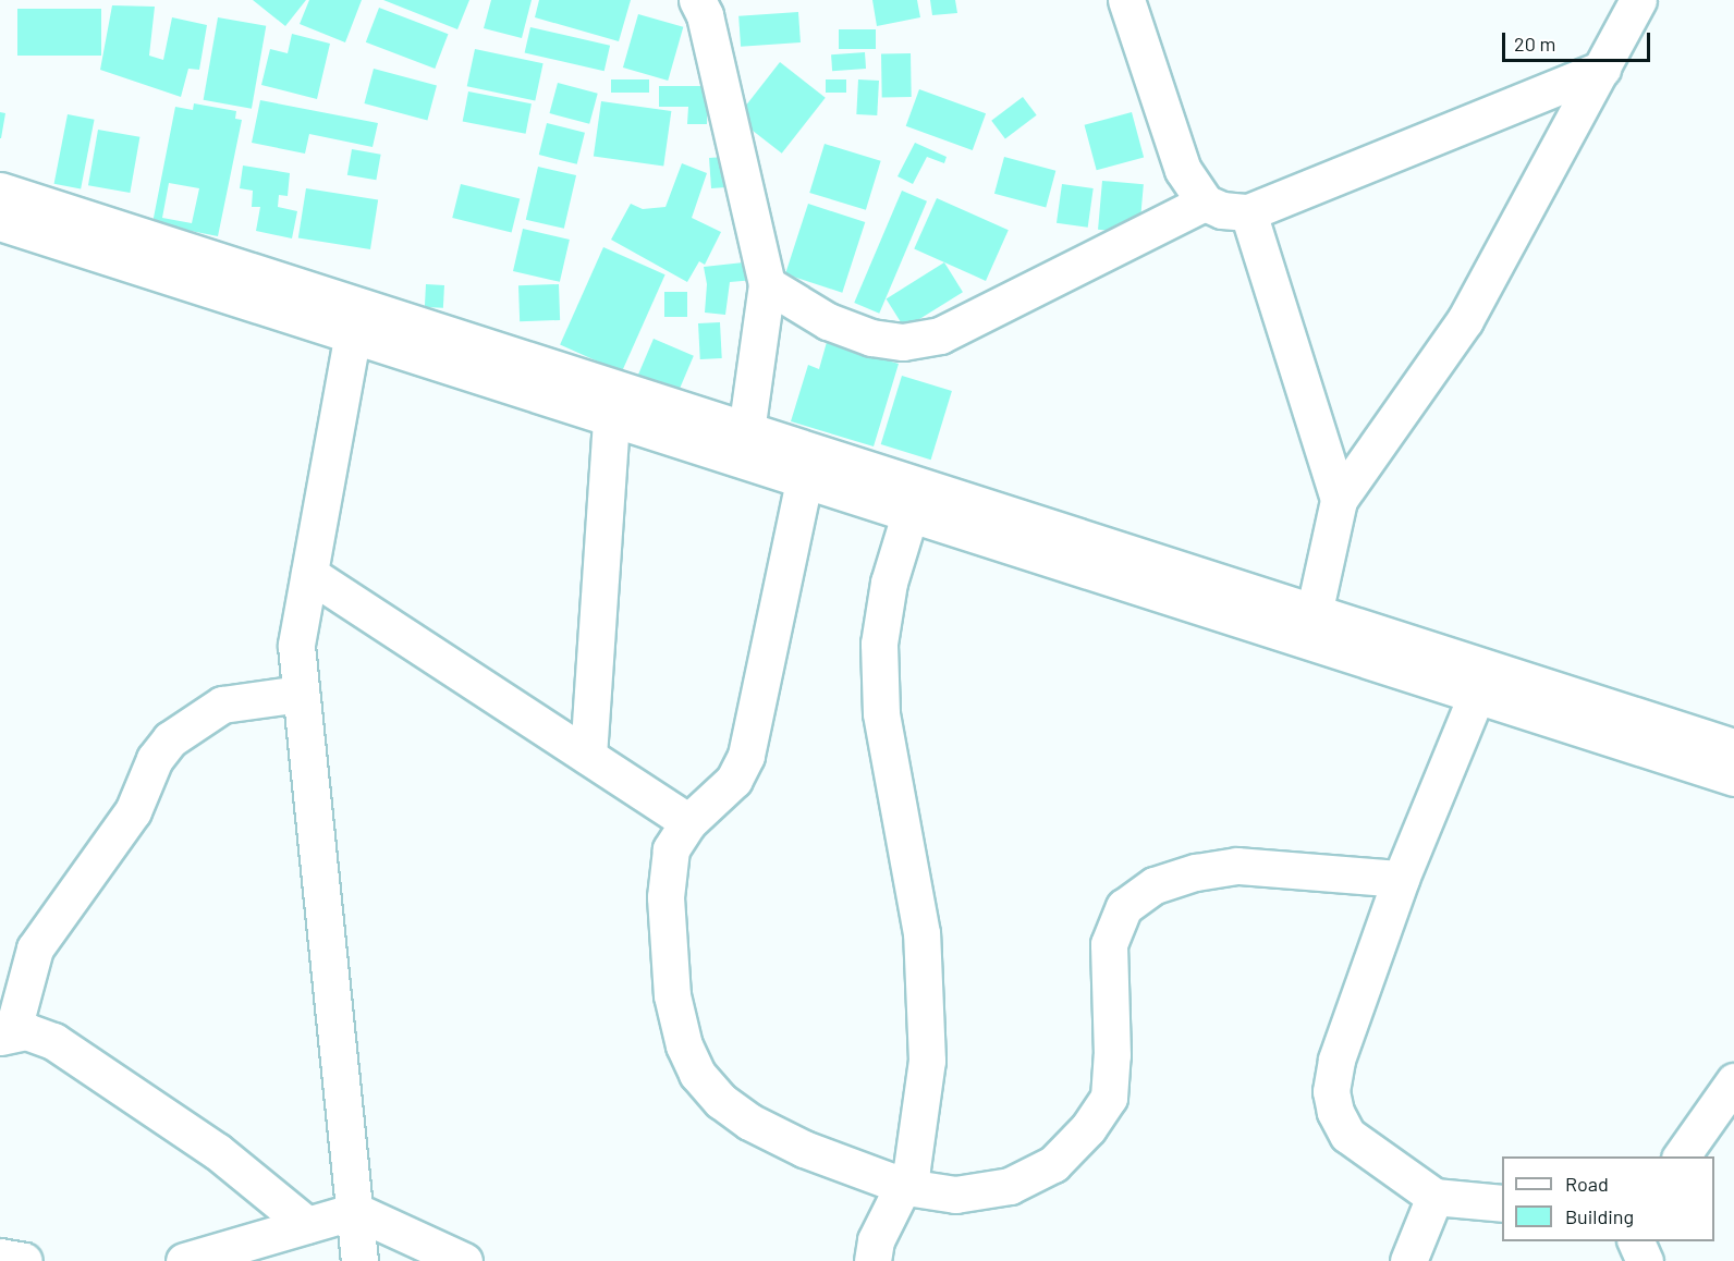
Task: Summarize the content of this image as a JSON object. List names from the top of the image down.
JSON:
{
  "legend": ["Road", "Building"],
  "scale_bar": "20 m"
}
